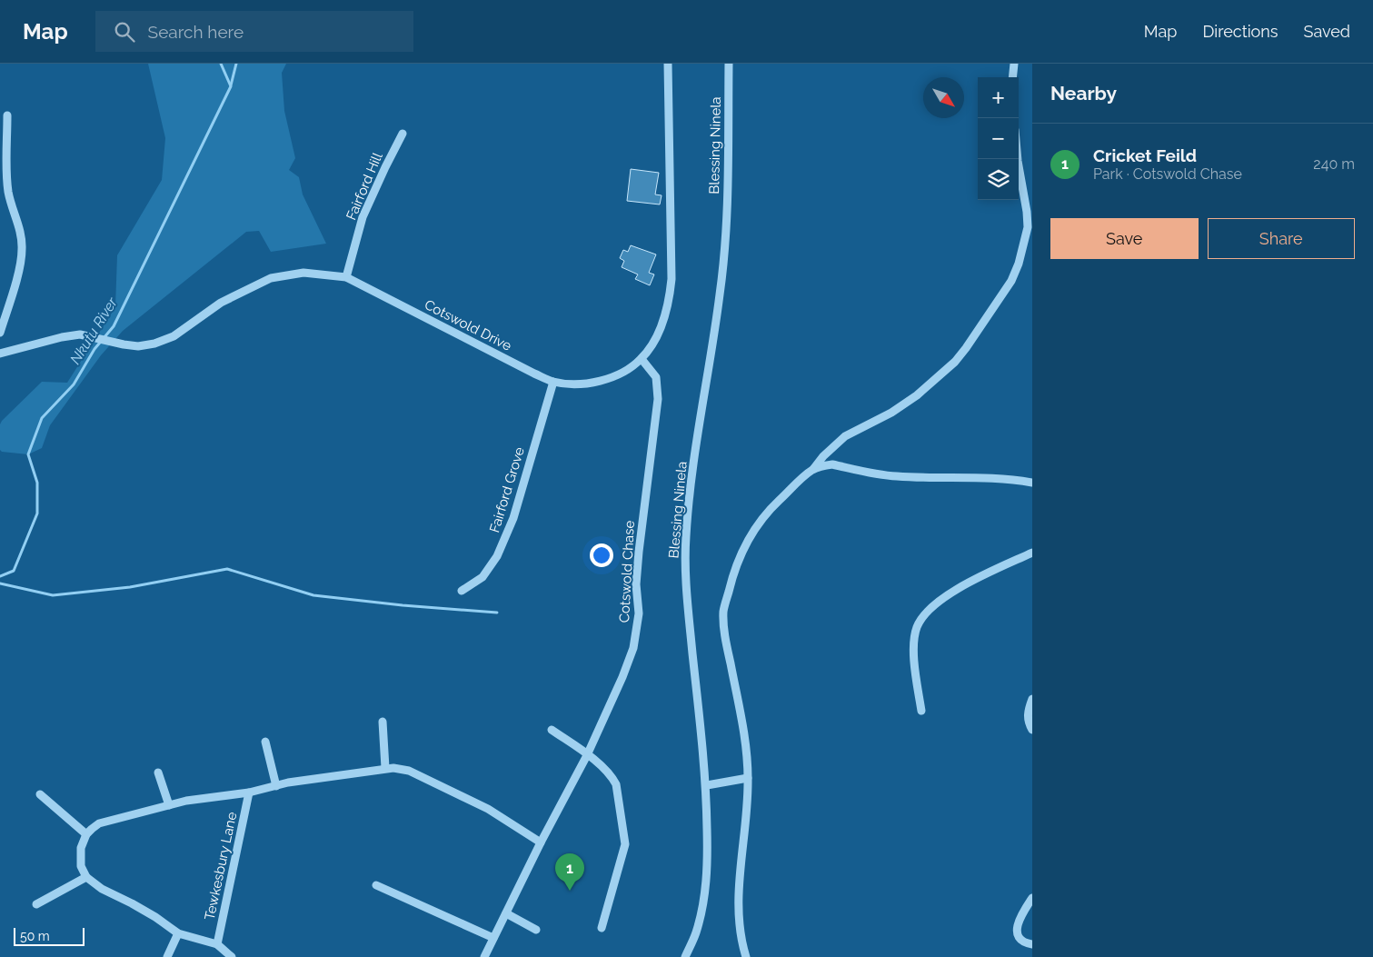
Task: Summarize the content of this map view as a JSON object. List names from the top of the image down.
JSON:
{
  "streets": {
    "street": [
      "Blessing Ninela",
      "Fairford Hill",
      "Cotswold Drive",
      "Fairford Grove",
      "Cotswold Chase",
      "Tewkesbury Lane"
    ]
  },
  "crossings": [
    ["Fairford Hill", "Cotswold Drive"],
    ["Cotswold Drive", "Fairford Grove"],
    ["Cotswold Drive", "Cotswold Chase"]
  ],
  "water": ["Nkutu River"],
  "scale_bar": "50 m",
  "north": "bottom right",
  "page": {
    "header": "Map",
    "search": "Search here",
    "nav": ["Map", "Directions", "Saved"],
    "heading": "Nearby",
    "map_buttons": ["+", "−"],
    "list": [
      {
        "mark": "1",
        "name": "Cricket Feild",
        "note": "Park · Cotswold Chase",
        "value": "240 m"
      }
    ],
    "buttons": ["Save", "Share"],
    "pins": "1",
    "scale": "50 m"
  }
}
